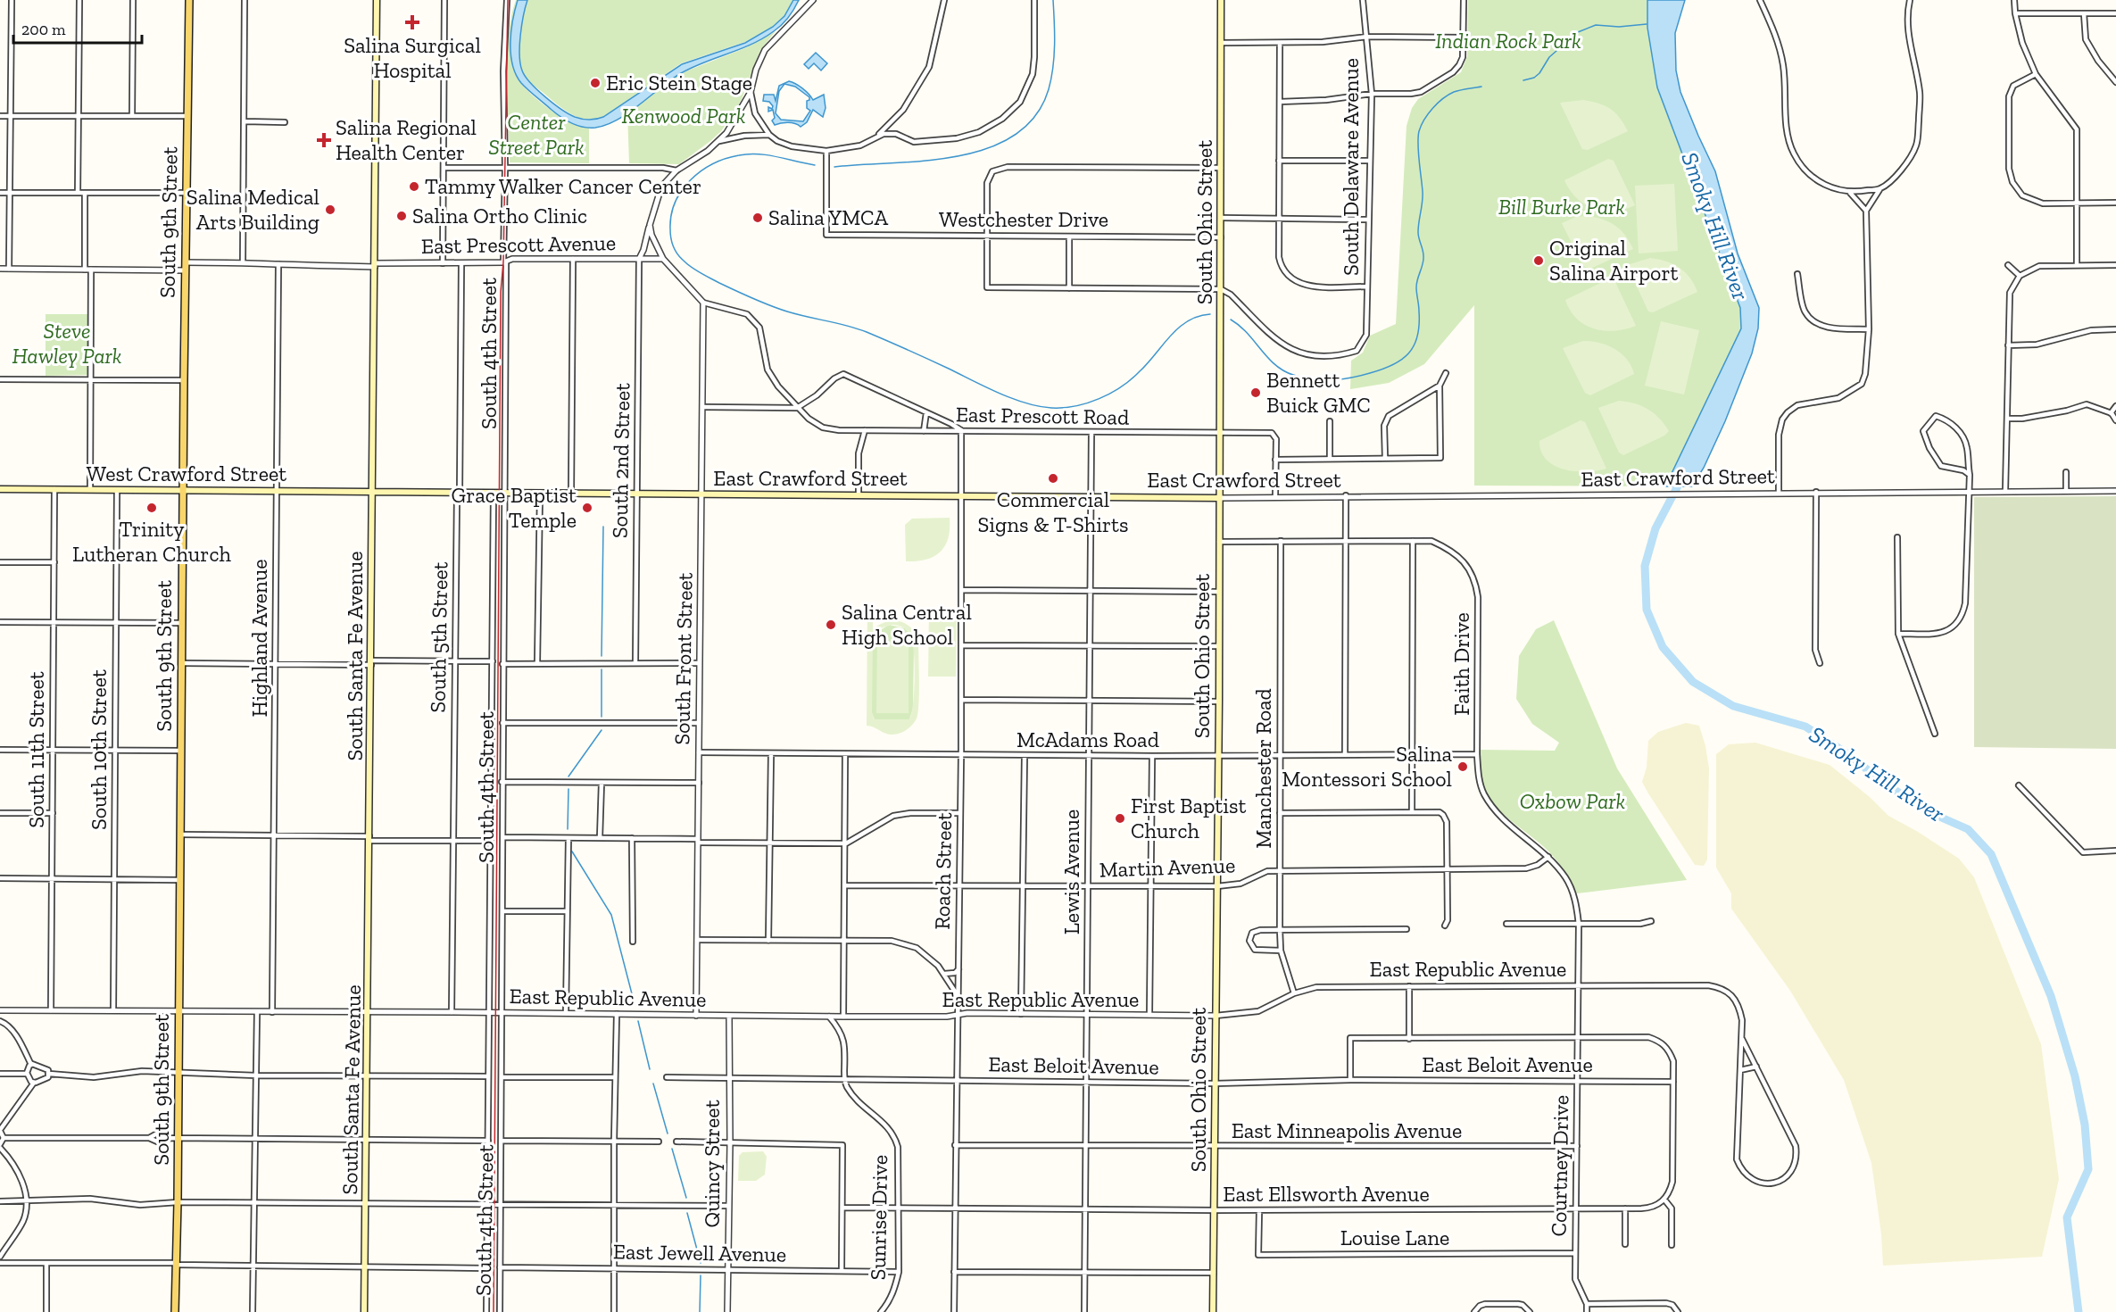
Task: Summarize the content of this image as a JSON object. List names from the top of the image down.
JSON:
{
  "streets": {
    "main road": [
      "South 9th Street",
      "South Ohio Street",
      "West Crawford Street",
      "East Crawford Street",
      "South Santa Fe Avenue"
    ],
    "street": [
      "South Delaware Avenue",
      "Westchester Drive",
      "East Prescott Avenue",
      "South 4th Street",
      "East Prescott Road",
      "South 2nd Street",
      "South 5th Street",
      "Highland Avenue",
      "South Front Street",
      "Faith Drive",
      "McAdams Road",
      "South 11th Street",
      "South 10th Street",
      "Manchester Road",
      "Martin Avenue",
      "Roach Street",
      "Lewis Avenue",
      "East Republic Avenue",
      "East Beloit Avenue",
      "East Minneapolis Avenue",
      "Quincy Street",
      "Courtney Drive",
      "East Ellsworth Avenue",
      "Sunrise Drive",
      "Louise Lane",
      "East Jewell Avenue"
    ]
  },
  "crossings": [
    ["South Delaware Avenue", "South Ohio Street"],
    ["Westchester Drive", "South Ohio Street"],
    ["South 9th Street", "East Prescott Avenue"],
    ["South 9th Street", "West Crawford Street"],
    ["South 9th Street", "East Republic Avenue"],
    ["South Ohio Street", "East Prescott Road"],
    ["South Ohio Street", "East Crawford Street"],
    ["South Ohio Street", "Faith Drive"],
    ["South Ohio Street", "McAdams Road"],
    ["South Ohio Street", "Martin Avenue"],
    ["South Ohio Street", "East Republic Avenue"],
    ["South Ohio Street", "East Beloit Avenue"],
    ["South Ohio Street", "East Minneapolis Avenue"],
    ["South Ohio Street", "East Ellsworth Avenue"],
    ["East Prescott Avenue", "South 4th Street"],
    ["East Prescott Avenue", "South 2nd Street"],
    ["East Prescott Avenue", "South 5th Street"],
    ["East Prescott Avenue", "Highland Avenue"],
    ["East Prescott Avenue", "South Santa Fe Avenue"],
    ["South 4th Street", "East Crawford Street"],
    ["South 4th Street", "East Republic Avenue"],
    ["South 4th Street", "East Jewell Avenue"],
    ["East Prescott Road", "South Front Street"],
    ["East Prescott Road", "Roach Street"],
    ["East Prescott Road", "Lewis Avenue"],
    ["South 2nd Street", "East Crawford Street"],
    ["West Crawford Street", "East Crawford Street"],
    ["West Crawford Street", "Highland Avenue"],
    ["West Crawford Street", "South Santa Fe Avenue"],
    ["West Crawford Street", "South 11th Street"],
    ["West Crawford Street", "South 10th Street"],
    ["East Crawford Street", "South 5th Street"],
    ["East Crawford Street", "South Santa Fe Avenue"],
    ["East Crawford Street", "South Front Street"],
    ["East Crawford Street", "Roach Street"],
    ["East Crawford Street", "Lewis Avenue"],
    ["South 5th Street", "East Republic Avenue"],
    ["Highland Avenue", "East Republic Avenue"],
    ["South Santa Fe Avenue", "East Republic Avenue"],
    ["South Front Street", "McAdams Road"],
    ["South Front Street", "East Republic Avenue"],
    ["Faith Drive", "McAdams Road"],
    ["Faith Drive", "Manchester Road"],
    ["Faith Drive", "Martin Avenue"],
    ["Faith Drive", "East Republic Avenue"],
    ["Faith Drive", "Courtney Drive"],
    ["McAdams Road", "Manchester Road"],
    ["McAdams Road", "Roach Street"],
    ["McAdams Road", "Lewis Avenue"],
    ["South 11th Street", "East Republic Avenue"],
    ["South 10th Street", "East Republic Avenue"],
    ["Manchester Road", "Martin Avenue"],
    ["Manchester Road", "East Republic Avenue"],
    ["Martin Avenue", "Roach Street"],
    ["Martin Avenue", "Lewis Avenue"],
    ["Roach Street", "East Republic Avenue"],
    ["Roach Street", "East Beloit Avenue"],
    ["Roach Street", "East Minneapolis Avenue"],
    ["Roach Street", "East Ellsworth Avenue"],
    ["Lewis Avenue", "East Republic Avenue"],
    ["Lewis Avenue", "East Beloit Avenue"],
    ["Lewis Avenue", "East Minneapolis Avenue"],
    ["Lewis Avenue", "East Ellsworth Avenue"],
    ["East Republic Avenue", "Quincy Street"],
    ["East Republic Avenue", "Courtney Drive"],
    ["East Republic Avenue", "Sunrise Drive"],
    ["East Beloit Avenue", "Quincy Street"],
    ["East Beloit Avenue", "Courtney Drive"],
    ["East Beloit Avenue", "Sunrise Drive"],
    ["East Minneapolis Avenue", "Courtney Drive"],
    ["Quincy Street", "East Jewell Avenue"],
    ["Courtney Drive", "East Ellsworth Avenue"],
    ["Courtney Drive", "Louise Lane"],
    ["East Ellsworth Avenue", "Sunrise Drive"],
    ["East Ellsworth Avenue", "Louise Lane"],
    ["Sunrise Drive", "East Jewell Avenue"]
  ],
  "water": ["Smoky Hill River"],
  "parks": [
    "Indian Rock Park",
    "Kenwood Park",
    "Center Street Park",
    "Bill Burke Park",
    "Steve Hawley Park",
    "Oxbow Park"
  ],
  "places": {
    "health": ["Salina Surgical Hospital", "Salina Regional Health Center"],
    "other": [
      "Eric Stein Stage",
      "Tammy Walker Cancer Center",
      "Salina Medical Arts Building",
      "Salina Ortho Clinic",
      "Salina YMCA",
      "Original Salina Airport",
      "Bennett Buick GMC",
      "Commercial Signs & T-Shirts",
      "Trinity Lutheran Church",
      "Grace Baptist Temple",
      "Salina Central High School",
      "Salina Montessori School",
      "First Baptist Church"
    ]
  },
  "scale_bar": "200 m"
}
